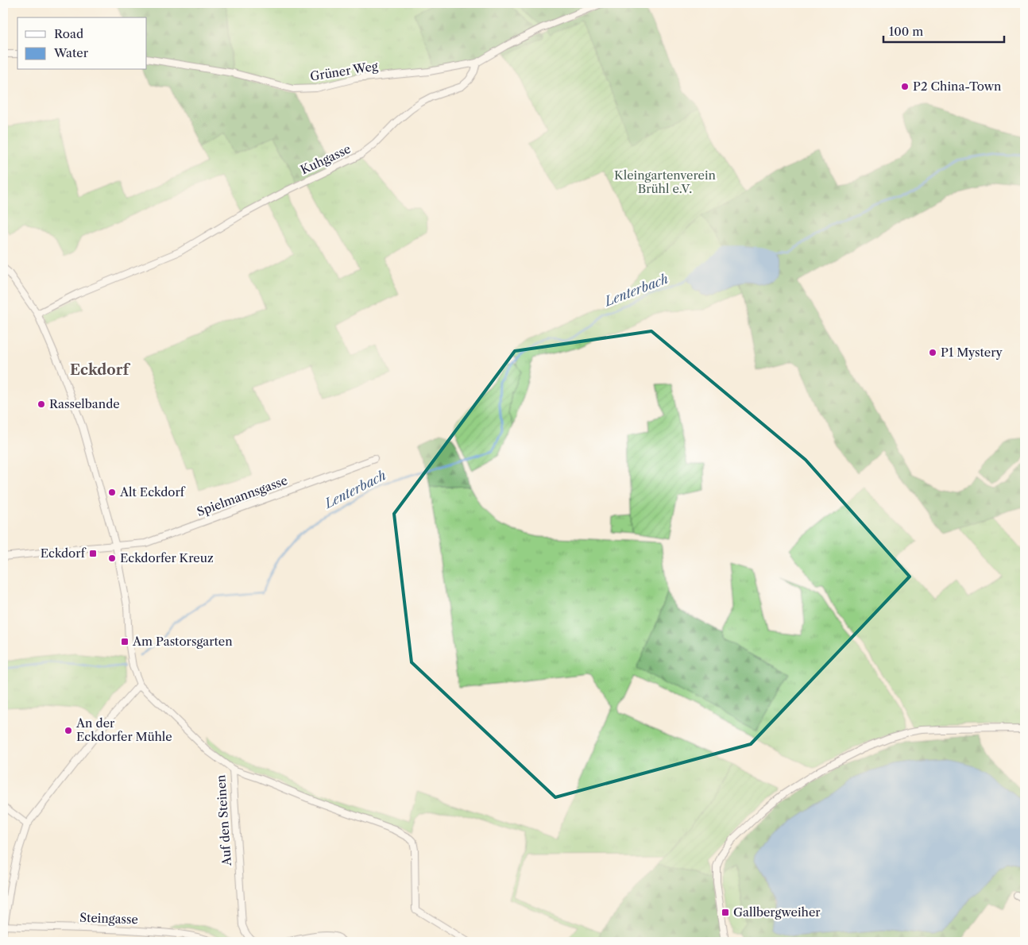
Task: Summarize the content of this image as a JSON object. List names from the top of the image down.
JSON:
{
  "streets": {
    "street": [
      "Grüner Weg",
      "Kuhgasse",
      "Spielmannsgasse",
      "Auf den Steinen",
      "Steingasse"
    ]
  },
  "crossings": [
    ["Grüner Weg", "Kuhgasse"]
  ],
  "districts": ["Eckdorf"],
  "water": ["Lenterbach"],
  "parks": ["Kleingartenverein Brühl e.V."],
  "places": {
    "other": [
      "P2 China-Town",
      "P1 Mystery",
      "Rasselbande",
      "Alt Eckdorf",
      "Eckdorfer Kreuz",
      "An der Eckdorfer Mühle"
    ],
    "transit": ["Eckdorf", "Am Pastorsgarten", "Gallbergweiher"]
  },
  "legend": ["Road", "Water"],
  "scale_bar": "100 m"
}
